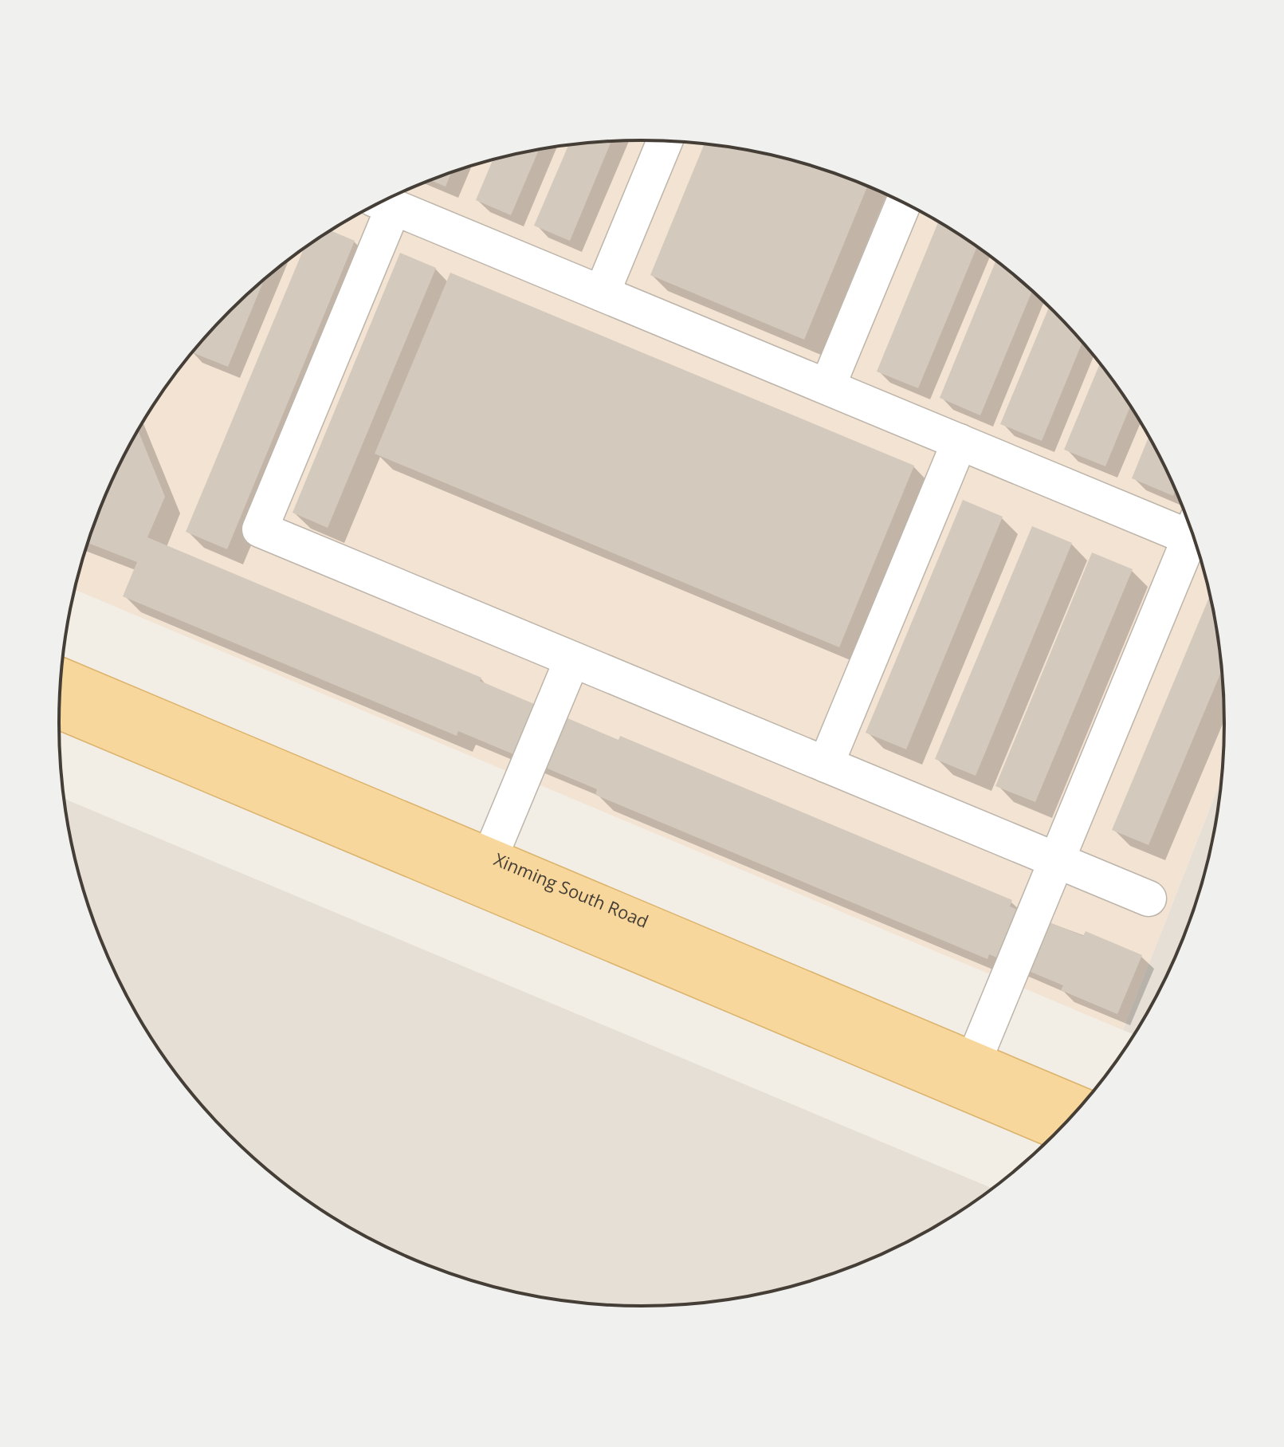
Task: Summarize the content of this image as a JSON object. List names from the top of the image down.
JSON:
{
  "streets": {
    "main road": ["Xinming South Road"]
  }
}
